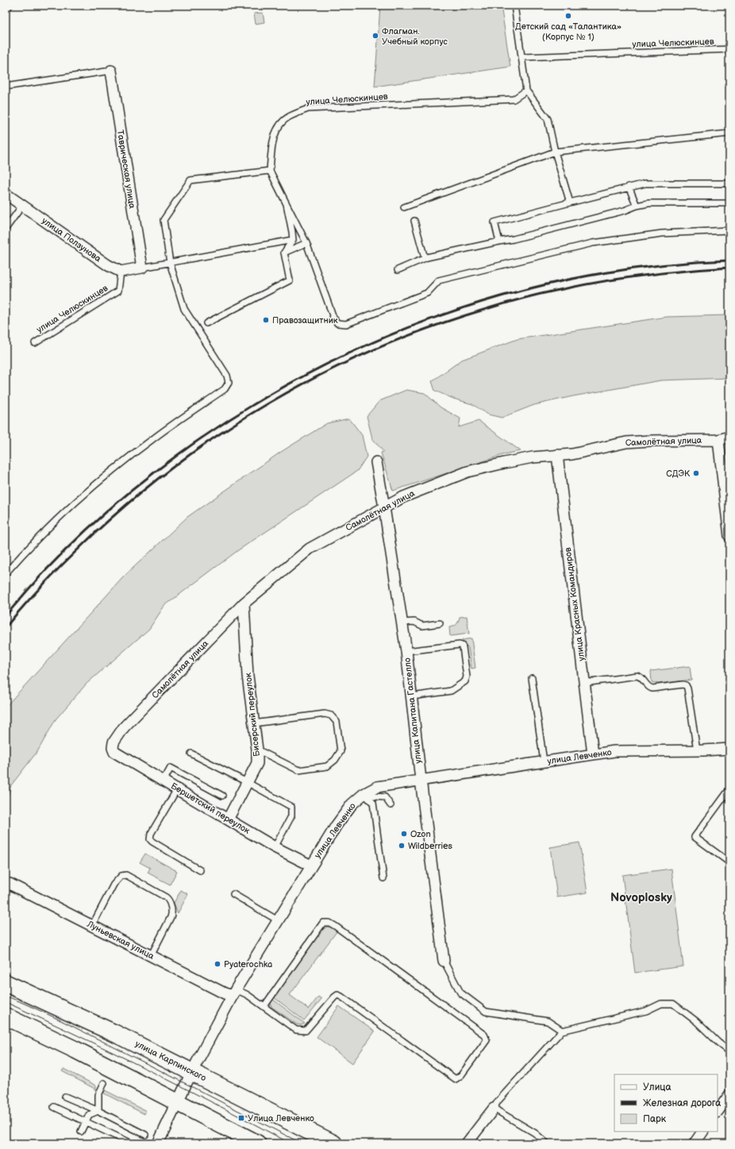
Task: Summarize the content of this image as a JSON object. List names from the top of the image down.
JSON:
{
  "streets": {
    "main road": ["улица Карпинского"],
    "street": [
      "Таврическая улица",
      "улица Ползунова",
      "Самолётная улица",
      "улица Красных Командиров",
      "улица Капитана Гастелло",
      "Бисерский переулок",
      "улица Левченко",
      "Бершетский переулок",
      "Луньевская улица"
    ],
    "lane": ["улица Челюскинцев"]
  },
  "crossings": [
    ["улица Челюскинцев", "улица Ползунова"],
    ["Самолётная улица", "улица Красных Командиров"],
    ["Самолётная улица", "улица Капитана Гастелло"],
    ["Самолётная улица", "Бисерский переулок"],
    ["Самолётная улица", "Бершетский переулок"],
    ["улица Красных Командиров", "улица Левченко"],
    ["улица Капитана Гастелло", "улица Левченко"],
    ["Бисерский переулок", "Бершетский переулок"],
    ["улица Левченко", "Бершетский переулок"],
    ["улица Левченко", "Луньевская улица"],
    ["улица Левченко", "улица Карпинского"]
  ],
  "districts": ["Novoplosky"],
  "places": {
    "other": [
      "Детский сад «Талантика» (Корпус № 1)",
      "Флагман. Учебный корпус",
      "Правозащитник",
      "СДЭК",
      "Ozon",
      "Wildberries",
      "Pyaterochka"
    ],
    "transit": ["Улица Левченко"]
  },
  "legend": ["Улица", "Железная дорога", "Парк"]
}
